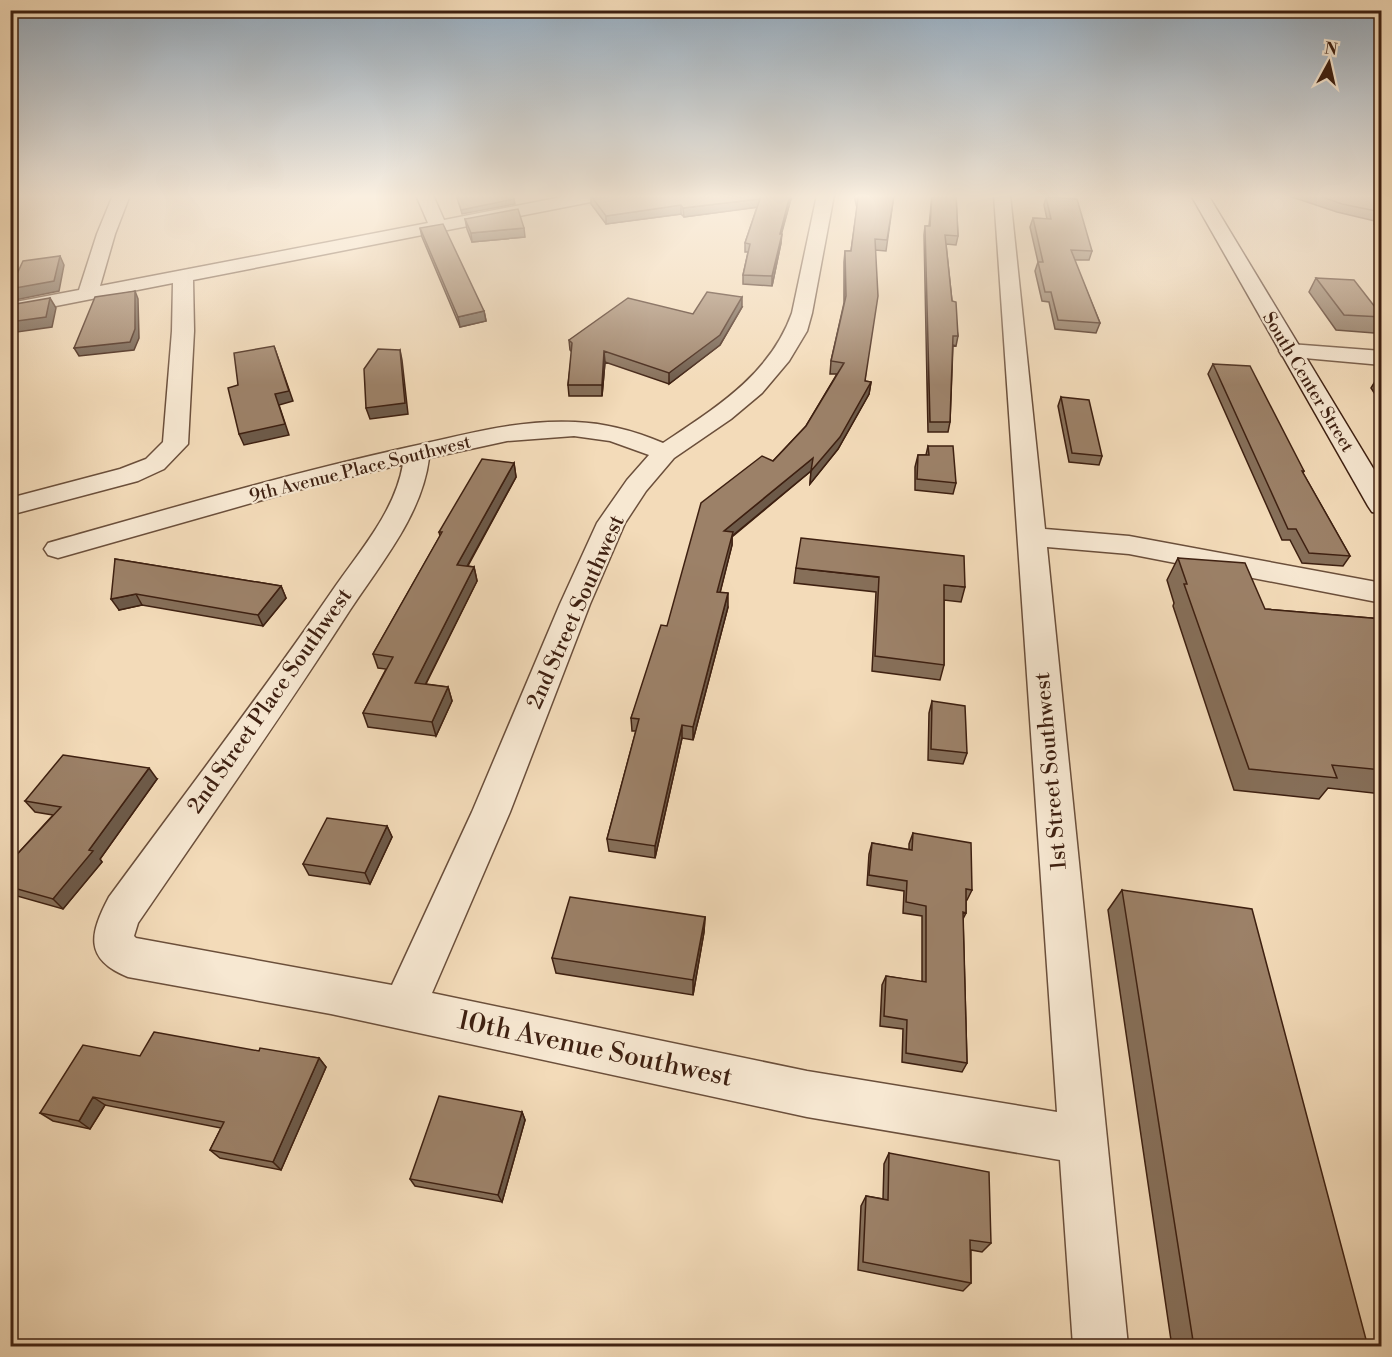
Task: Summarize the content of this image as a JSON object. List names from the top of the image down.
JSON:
{
  "streets": {
    "street": [
      "South Center Street",
      "9th Avenue Place Southwest",
      "2nd Street Southwest",
      "2nd Street Place Southwest",
      "1st Street Southwest",
      "10th Avenue Southwest"
    ]
  },
  "crossings": [
    ["9th Avenue Place Southwest", "2nd Street Southwest"],
    ["9th Avenue Place Southwest", "2nd Street Place Southwest"],
    ["2nd Street Southwest", "10th Avenue Southwest"],
    ["2nd Street Place Southwest", "10th Avenue Southwest"],
    ["1st Street Southwest", "10th Avenue Southwest"]
  ],
  "north": "top"
}
